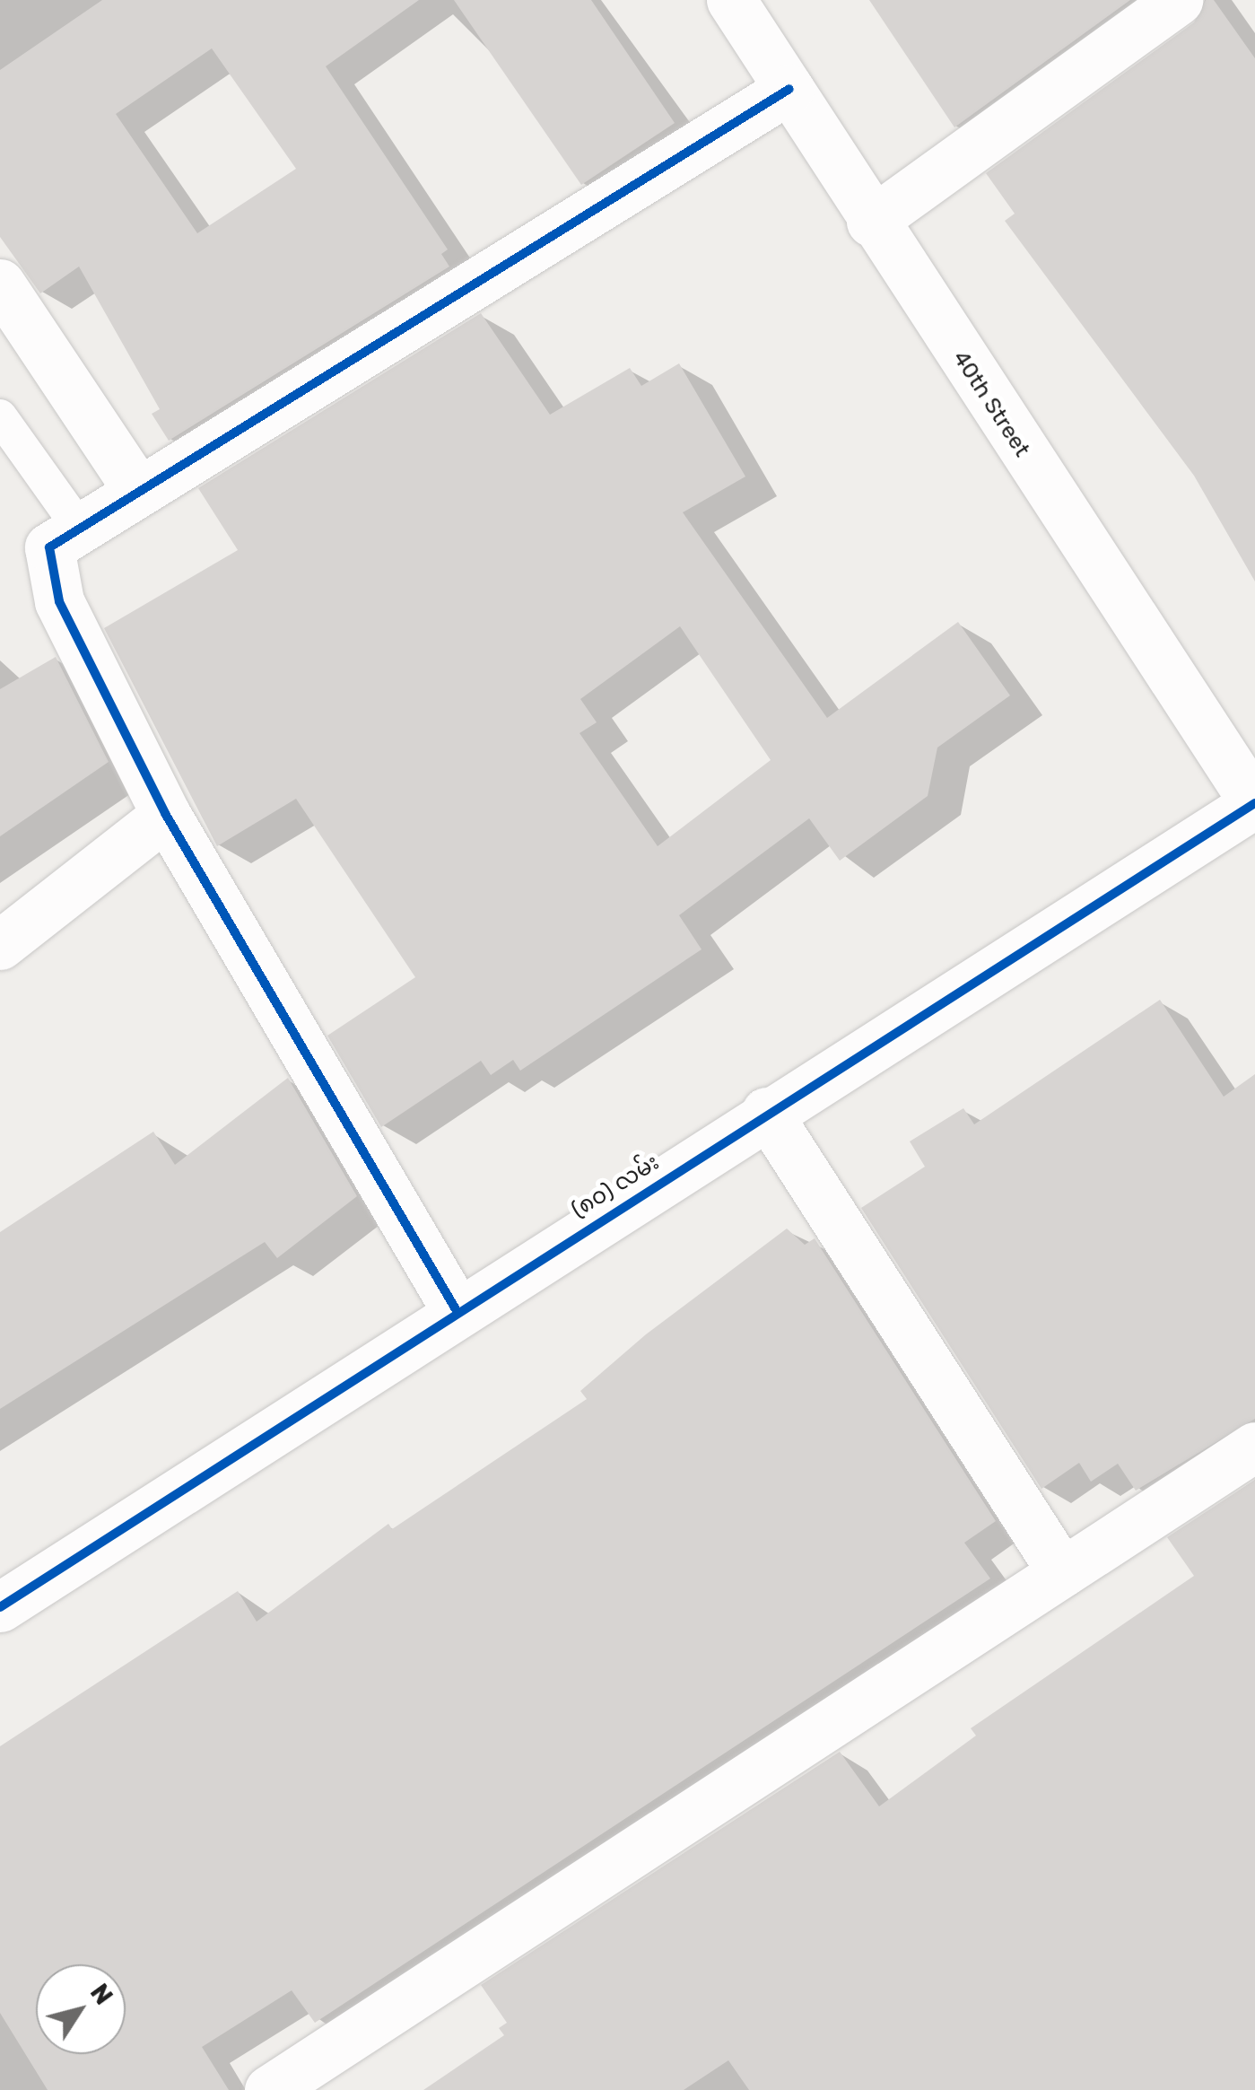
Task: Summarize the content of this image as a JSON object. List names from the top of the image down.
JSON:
{
  "streets": {
    "street": ["40th Street", "(၈၀) လမ်း"]
  },
  "crossings": [
    ["40th Street", "(၈၀) လမ်း"]
  ],
  "north": "top right"
}
